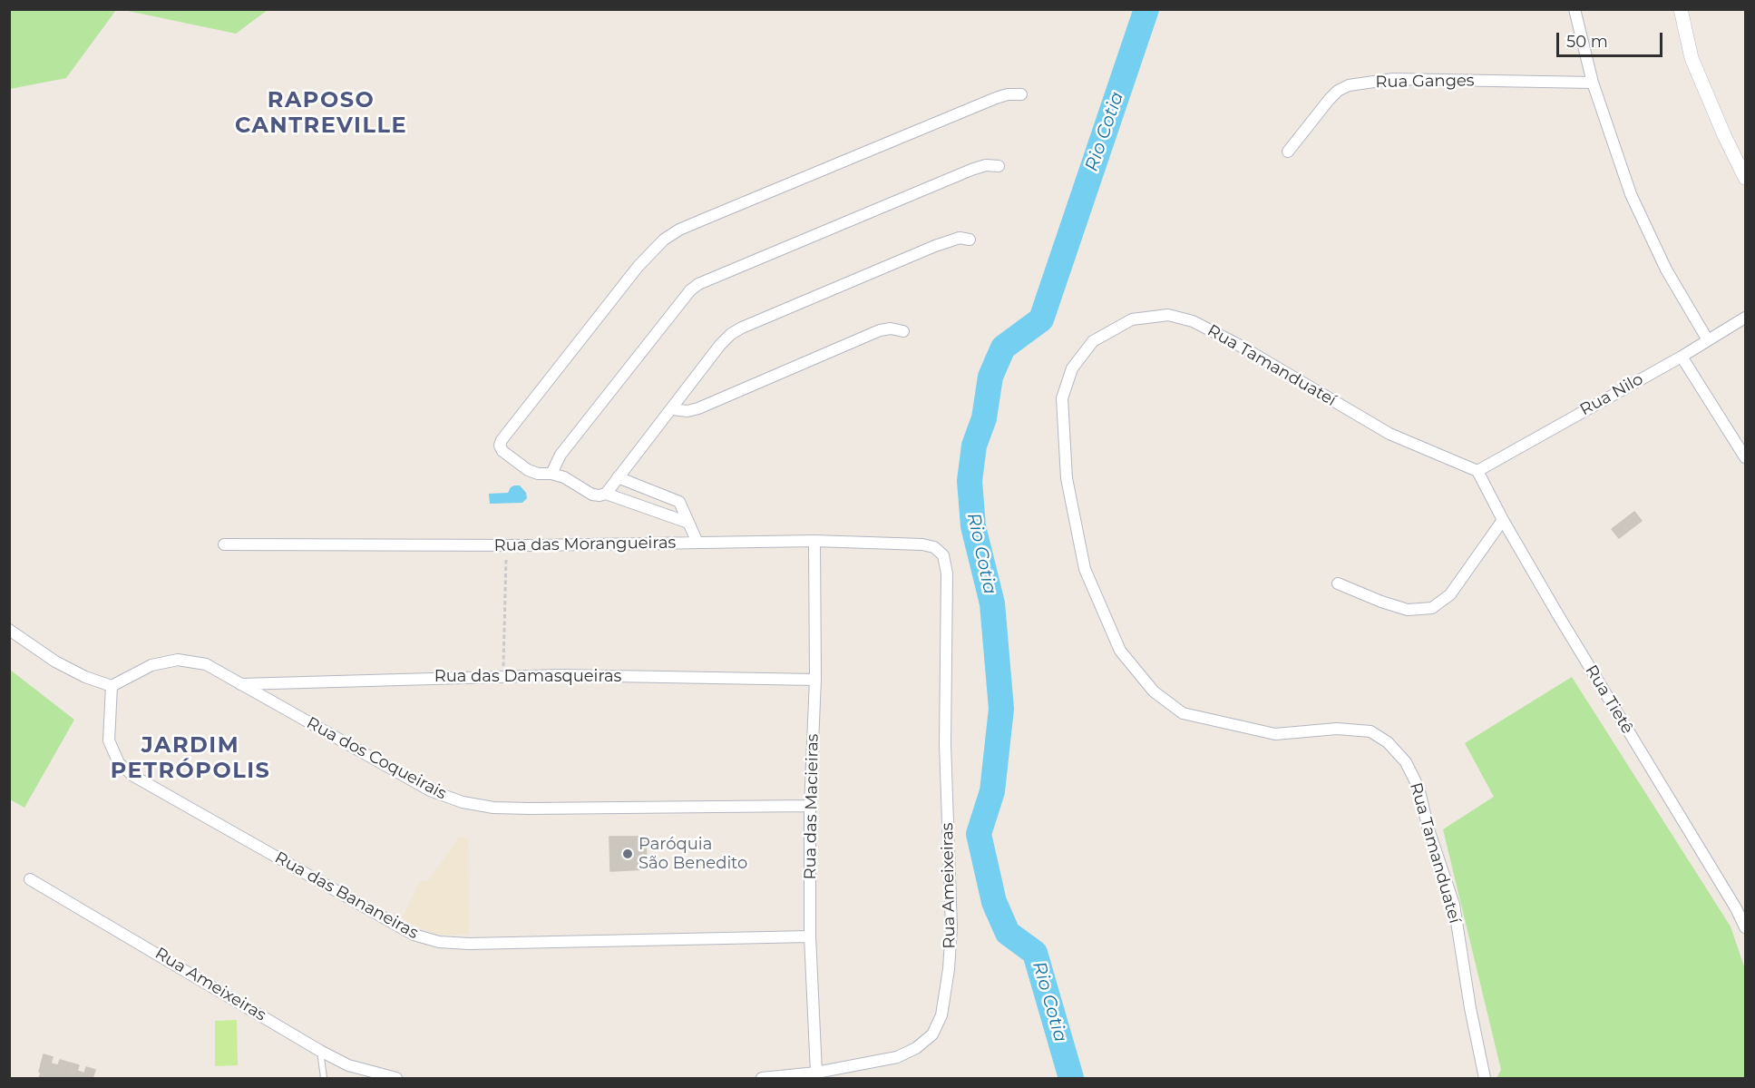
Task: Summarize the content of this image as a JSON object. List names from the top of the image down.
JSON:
{
  "streets": {
    "street": [
      "Rua Ganges",
      "Rua Tamanduateí",
      "Rua Nilo",
      "Rua das Morangueiras",
      "Rua das Damasqueiras",
      "Rua Tietê",
      "Rua dos Coqueirais",
      "Rua das Macieiras",
      "Rua Ameixeiras",
      "Rua das Bananeiras"
    ]
  },
  "crossings": [
    ["Rua Tamanduateí", "Rua Nilo"],
    ["Rua Tamanduateí", "Rua Tietê"],
    ["Rua Nilo", "Rua Tietê"],
    ["Rua das Morangueiras", "Rua das Macieiras"],
    ["Rua das Morangueiras", "Rua Ameixeiras"],
    ["Rua das Damasqueiras", "Rua dos Coqueirais"],
    ["Rua das Damasqueiras", "Rua das Macieiras"],
    ["Rua dos Coqueirais", "Rua das Macieiras"],
    ["Rua dos Coqueirais", "Rua das Bananeiras"],
    ["Rua das Macieiras", "Rua Ameixeiras"],
    ["Rua das Macieiras", "Rua das Bananeiras"]
  ],
  "districts": ["RAPOSO CANTREVILLE", "JARDIM PETRÓPOLIS"],
  "water": ["Rio Cotia"],
  "places": ["Paróquia São Benedito"],
  "scale_bar": "50 m"
}
